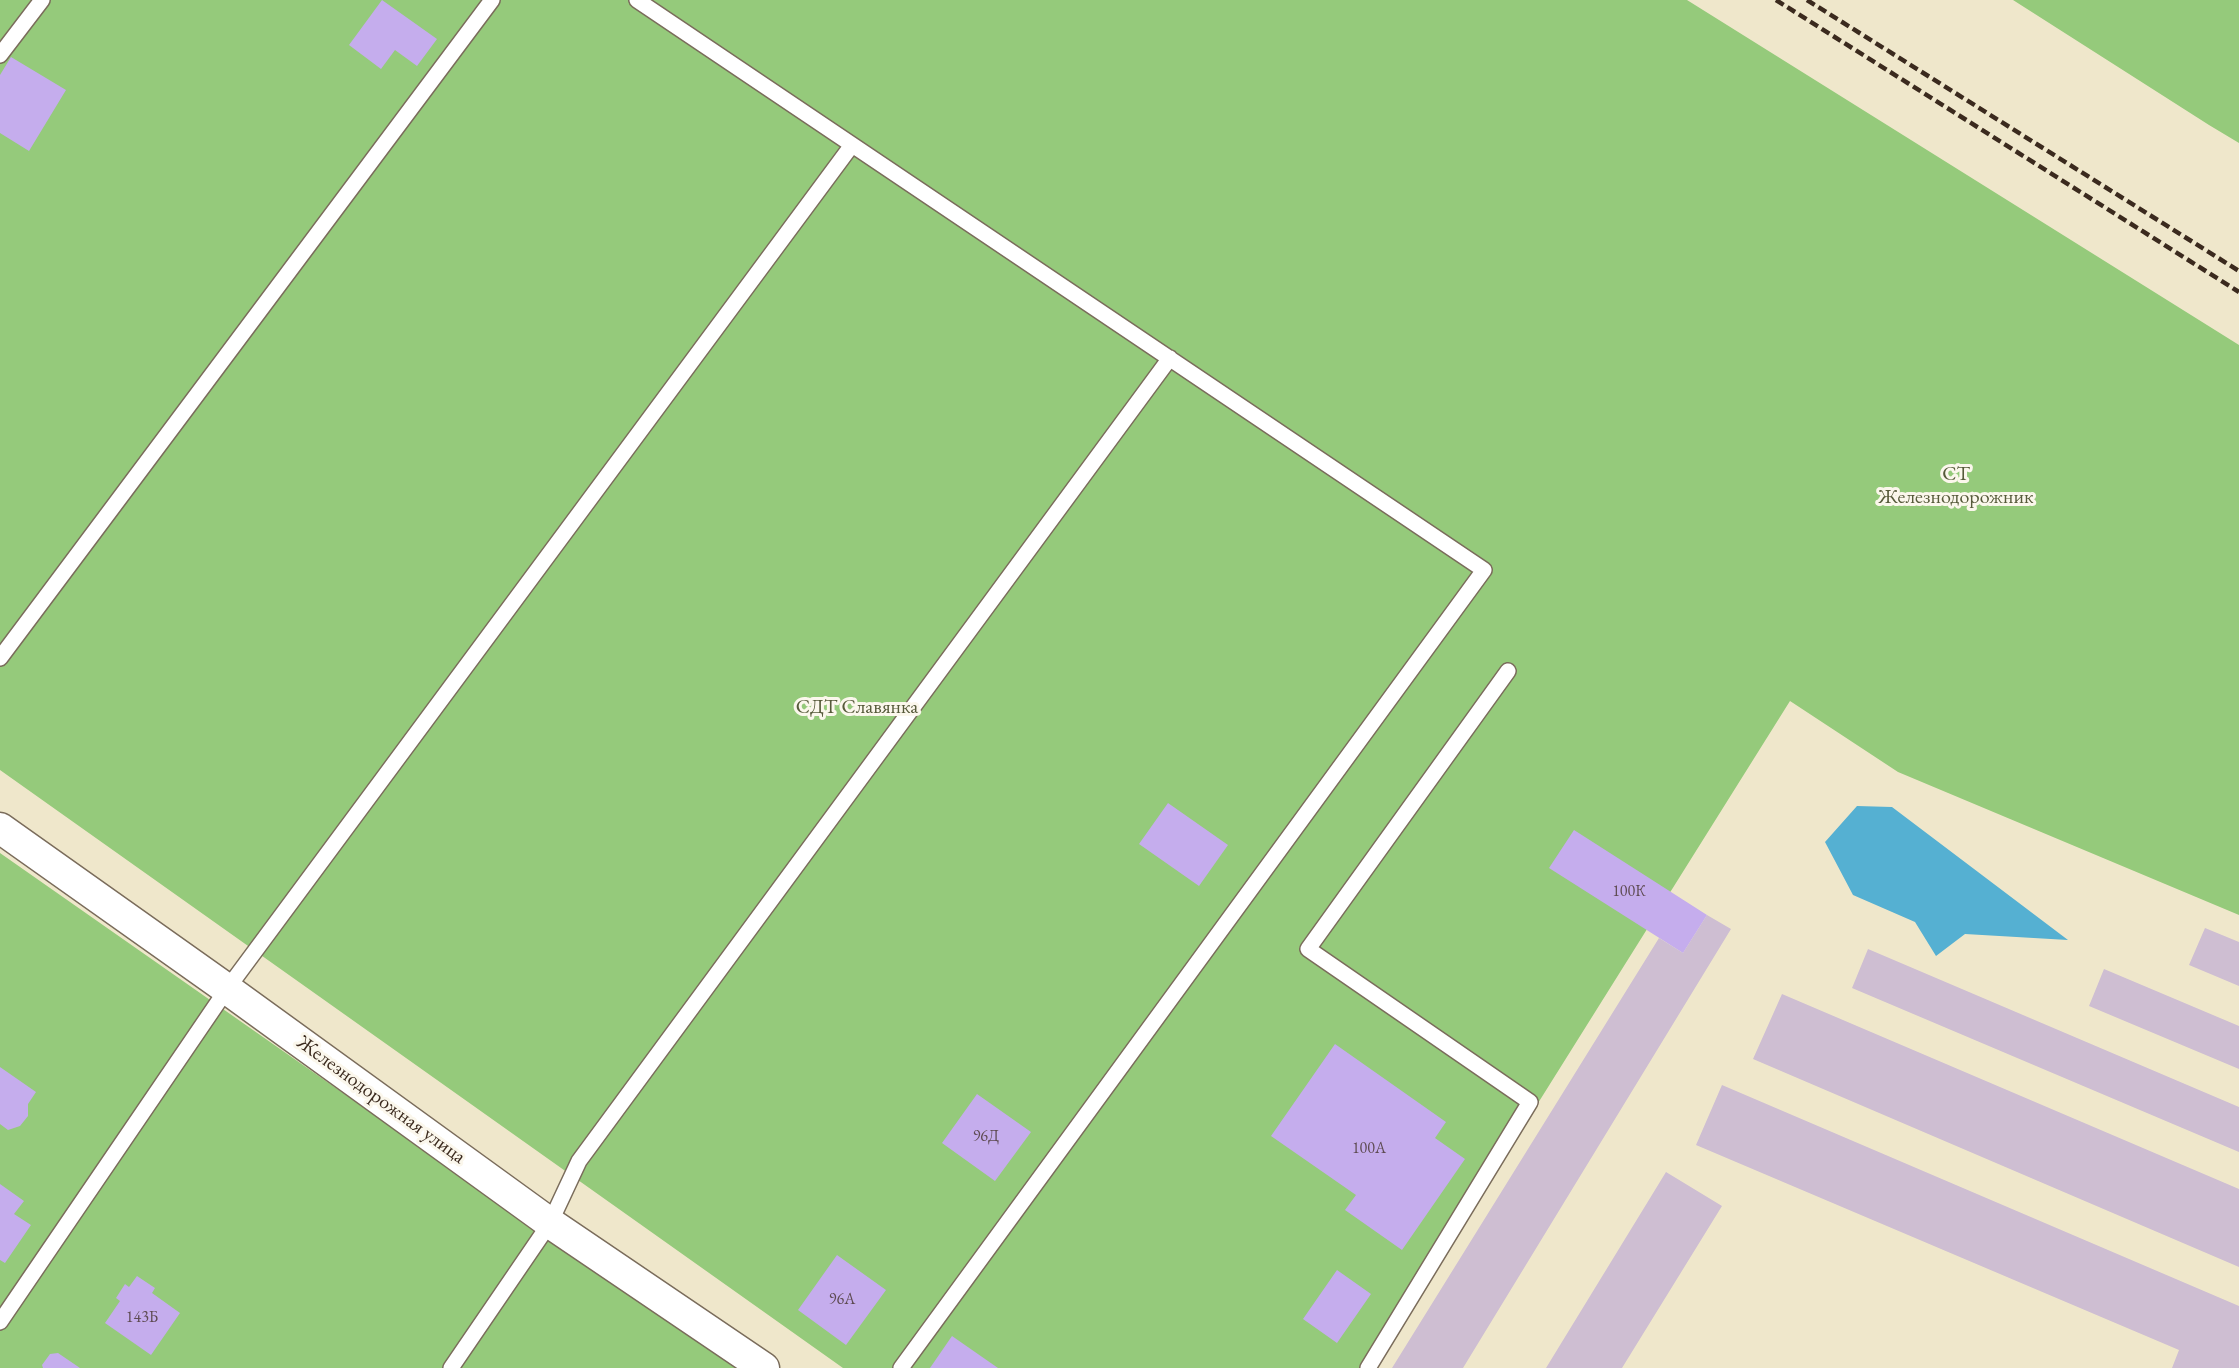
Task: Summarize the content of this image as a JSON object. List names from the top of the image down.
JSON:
{
  "streets": {
    "street": ["Железнодорожная улица"]
  },
  "parks": ["СТ Железнодорожник", "СДТ Славянка"],
  "house_numbers": [
    "100К",
    "96Д",
    "100А",
    "96А",
    "143Б"
  ]
}
